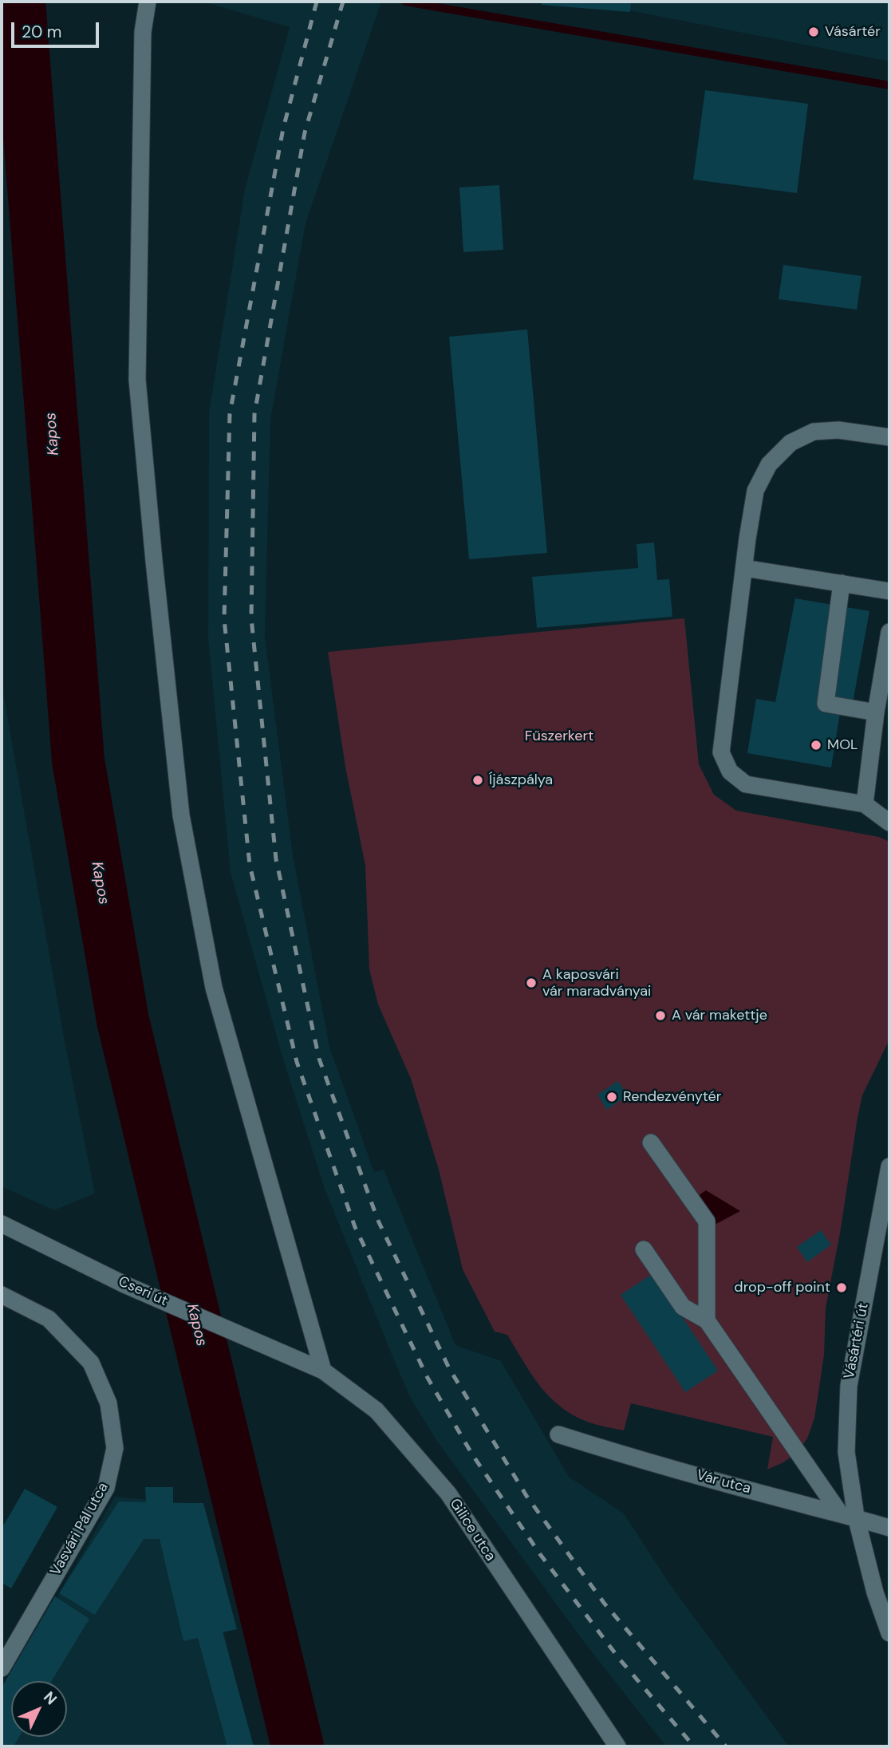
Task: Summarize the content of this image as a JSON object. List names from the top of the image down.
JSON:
{
  "streets": {
    "street": [
      "Cseri út",
      "Vásártéri út",
      "Vár utca",
      "Vasvári Pál utca",
      "Gilice utca"
    ]
  },
  "crossings": [
    ["Cseri út", "Gilice utca"],
    ["Vásártéri út", "Vár utca"]
  ],
  "water": ["Kapos"],
  "parks": ["Fűszerkert"],
  "places": [
    "Vásártér",
    "MOL",
    "Íjászpálya",
    "A kaposvári vár maradványai",
    "A vár makettje",
    "Rendezvénytér",
    "drop-off point"
  ],
  "scale_bar": "20 m",
  "north": "top right"
}
